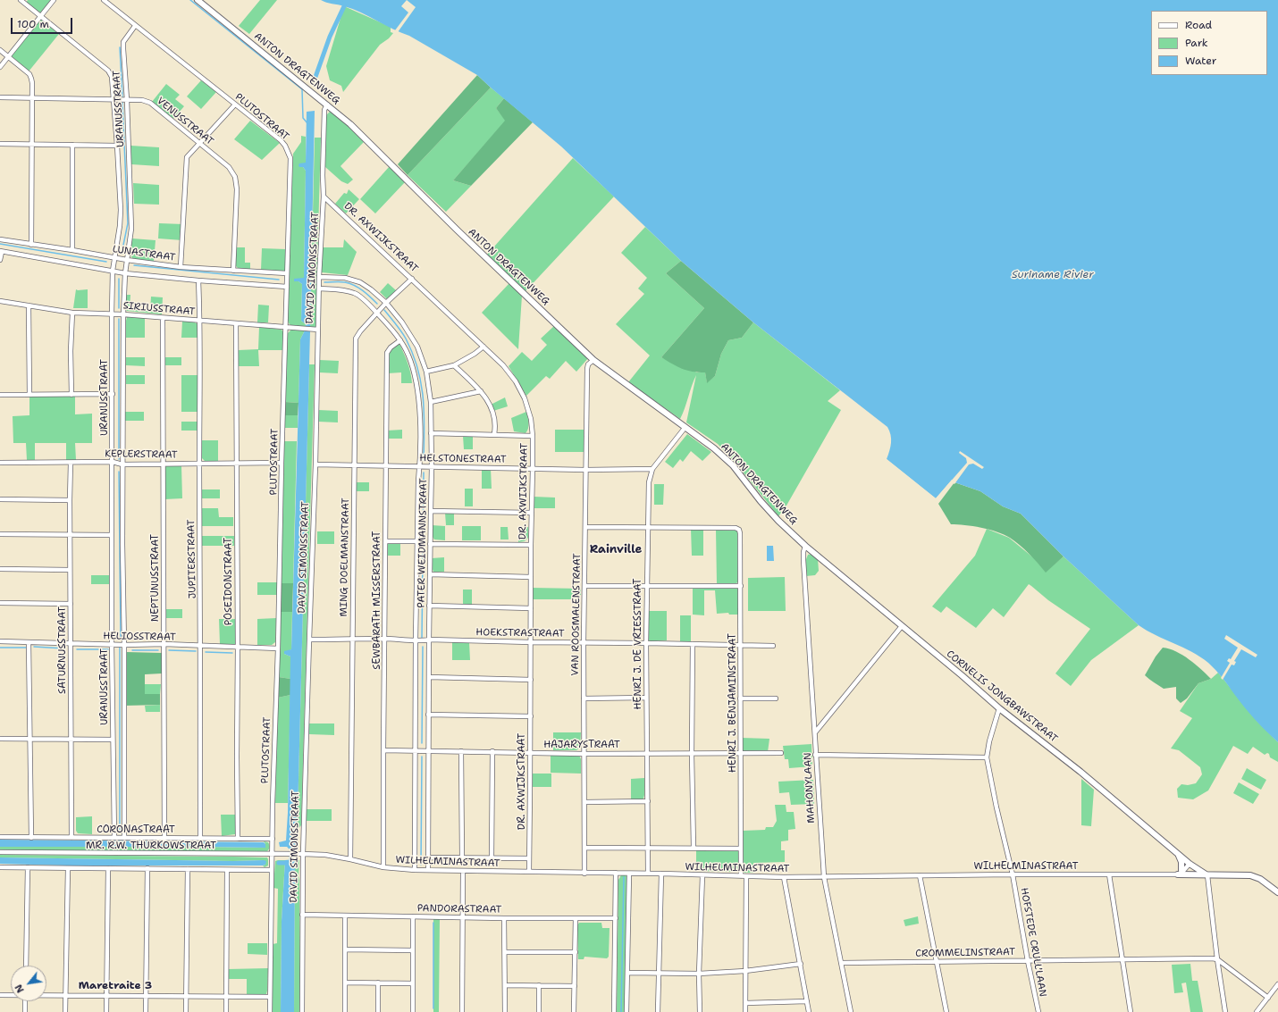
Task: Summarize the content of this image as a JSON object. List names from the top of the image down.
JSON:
{
  "streets": {
    "main road": ["ANTON DRAGTENWEG", "CORNELIS JONGBAWSTRAAT"],
    "street": [
      "URANUSSTRAAT",
      "PLUTOSTRAAT",
      "VENUSSTRAAT",
      "DR. AXWIJKSTRAAT",
      "LUNASTRAAT",
      "DAVID SIMONSSTRAAT",
      "SIRIUSSTRAAT",
      "KEPLERSTRAAT",
      "HELSTONESTRAAT",
      "PATER WEIDMANNSTRAAT",
      "MING DOELMANSTRAAT",
      "JUPITERSTRAAT",
      "NEPTUNUSSTRAAT",
      "POSEIDONSTRAAT",
      "SEWBARATH MISSERSTRAAT",
      "VAN ROOSMALENSTRAAT",
      "HOEKSTRASTRAAT",
      "HELIOSSTRAAT",
      "HENRI J. DE VRIESSTRAAT",
      "SATURNUSSTRAAT",
      "HENRI J. BENJAMINSTRAAT",
      "HAJARYSTRAAT",
      "MAHONYLAAN",
      "CORONASTRAAT",
      "MR. R.W. THURKOWSTRAAT",
      "WILHELMINASTRAAT",
      "PANDORASTRAAT",
      "HOFSTEDE CRULL'LAAN",
      "CROMMELINSTRAAT"
    ]
  },
  "crossings": [
    ["ANTON DRAGTENWEG", "DAVID SIMONSSTRAAT"],
    ["ANTON DRAGTENWEG", "VAN ROOSMALENSTRAAT"],
    ["ANTON DRAGTENWEG", "HENRI J. DE VRIESSTRAAT"],
    ["ANTON DRAGTENWEG", "CORNELIS JONGBAWSTRAAT"],
    ["ANTON DRAGTENWEG", "MAHONYLAAN"],
    ["URANUSSTRAAT", "PLUTOSTRAAT"],
    ["URANUSSTRAAT", "VENUSSTRAAT"],
    ["URANUSSTRAAT", "LUNASTRAAT"],
    ["URANUSSTRAAT", "SIRIUSSTRAAT"],
    ["URANUSSTRAAT", "KEPLERSTRAAT"],
    ["URANUSSTRAAT", "HELIOSSTRAAT"],
    ["URANUSSTRAAT", "CORONASTRAAT"],
    ["PLUTOSTRAAT", "LUNASTRAAT"],
    ["PLUTOSTRAAT", "SIRIUSSTRAAT"],
    ["PLUTOSTRAAT", "KEPLERSTRAAT"],
    ["PLUTOSTRAAT", "HELIOSSTRAAT"],
    ["PLUTOSTRAAT", "CORONASTRAAT"],
    ["PLUTOSTRAAT", "MR. R.W. THURKOWSTRAAT"],
    ["VENUSSTRAAT", "LUNASTRAAT"],
    ["DR. AXWIJKSTRAAT", "DAVID SIMONSSTRAAT"],
    ["DR. AXWIJKSTRAAT", "HELSTONESTRAAT"],
    ["DR. AXWIJKSTRAAT", "MING DOELMANSTRAAT"],
    ["DR. AXWIJKSTRAAT", "HOEKSTRASTRAAT"],
    ["DR. AXWIJKSTRAAT", "HAJARYSTRAAT"],
    ["DR. AXWIJKSTRAAT", "WILHELMINASTRAAT"],
    ["LUNASTRAAT", "JUPITERSTRAAT"],
    ["DAVID SIMONSSTRAAT", "SIRIUSSTRAAT"],
    ["DAVID SIMONSSTRAAT", "HELSTONESTRAAT"],
    ["DAVID SIMONSSTRAAT", "PATER WEIDMANNSTRAAT"],
    ["DAVID SIMONSSTRAAT", "HOEKSTRASTRAAT"],
    ["DAVID SIMONSSTRAAT", "MR. R.W. THURKOWSTRAAT"],
    ["DAVID SIMONSSTRAAT", "WILHELMINASTRAAT"],
    ["DAVID SIMONSSTRAAT", "PANDORASTRAAT"],
    ["SIRIUSSTRAAT", "JUPITERSTRAAT"],
    ["SIRIUSSTRAAT", "NEPTUNUSSTRAAT"],
    ["SIRIUSSTRAAT", "POSEIDONSTRAAT"],
    ["KEPLERSTRAAT", "JUPITERSTRAAT"],
    ["KEPLERSTRAAT", "NEPTUNUSSTRAAT"],
    ["KEPLERSTRAAT", "POSEIDONSTRAAT"],
    ["KEPLERSTRAAT", "SATURNUSSTRAAT"],
    ["HELSTONESTRAAT", "PATER WEIDMANNSTRAAT"],
    ["HELSTONESTRAAT", "MING DOELMANSTRAAT"],
    ["HELSTONESTRAAT", "SEWBARATH MISSERSTRAAT"],
    ["HELSTONESTRAAT", "VAN ROOSMALENSTRAAT"],
    ["HELSTONESTRAAT", "HENRI J. DE VRIESSTRAAT"],
    ["PATER WEIDMANNSTRAAT", "MING DOELMANSTRAAT"],
    ["PATER WEIDMANNSTRAAT", "SEWBARATH MISSERSTRAAT"],
    ["PATER WEIDMANNSTRAAT", "HOEKSTRASTRAAT"],
    ["PATER WEIDMANNSTRAAT", "HAJARYSTRAAT"],
    ["PATER WEIDMANNSTRAAT", "WILHELMINASTRAAT"],
    ["MING DOELMANSTRAAT", "HOEKSTRASTRAAT"],
    ["MING DOELMANSTRAAT", "WILHELMINASTRAAT"],
    ["JUPITERSTRAAT", "HELIOSSTRAAT"],
    ["JUPITERSTRAAT", "CORONASTRAAT"],
    ["NEPTUNUSSTRAAT", "HELIOSSTRAAT"],
    ["NEPTUNUSSTRAAT", "CORONASTRAAT"],
    ["POSEIDONSTRAAT", "HELIOSSTRAAT"],
    ["POSEIDONSTRAAT", "CORONASTRAAT"],
    ["SEWBARATH MISSERSTRAAT", "HOEKSTRASTRAAT"],
    ["SEWBARATH MISSERSTRAAT", "HAJARYSTRAAT"],
    ["SEWBARATH MISSERSTRAAT", "WILHELMINASTRAAT"],
    ["VAN ROOSMALENSTRAAT", "HOEKSTRASTRAAT"],
    ["VAN ROOSMALENSTRAAT", "HAJARYSTRAAT"],
    ["VAN ROOSMALENSTRAAT", "WILHELMINASTRAAT"],
    ["HOEKSTRASTRAAT", "HENRI J. DE VRIESSTRAAT"],
    ["HOEKSTRASTRAAT", "HENRI J. BENJAMINSTRAAT"],
    ["HELIOSSTRAAT", "SATURNUSSTRAAT"],
    ["HENRI J. DE VRIESSTRAAT", "HENRI J. BENJAMINSTRAAT"],
    ["HENRI J. DE VRIESSTRAAT", "HAJARYSTRAAT"],
    ["HENRI J. DE VRIESSTRAAT", "WILHELMINASTRAAT"],
    ["SATURNUSSTRAAT", "CORONASTRAAT"],
    ["CORNELIS JONGBAWSTRAAT", "MAHONYLAAN"],
    ["CORNELIS JONGBAWSTRAAT", "HOFSTEDE CRULL'LAAN"],
    ["HENRI J. BENJAMINSTRAAT", "HAJARYSTRAAT"],
    ["HENRI J. BENJAMINSTRAAT", "WILHELMINASTRAAT"],
    ["MAHONYLAAN", "WILHELMINASTRAAT"],
    ["MAHONYLAAN", "CROMMELINSTRAAT"],
    ["MR. R.W. THURKOWSTRAAT", "WILHELMINASTRAAT"],
    ["WILHELMINASTRAAT", "HOFSTEDE CRULL'LAAN"],
    ["HOFSTEDE CRULL'LAAN", "CROMMELINSTRAAT"]
  ],
  "districts": ["Rainville", "Maretraite 3"],
  "water": ["Suriname Rivier"],
  "legend": ["Road", "Park", "Water"],
  "scale_bar": "100 m",
  "north": "bottom left"
}
